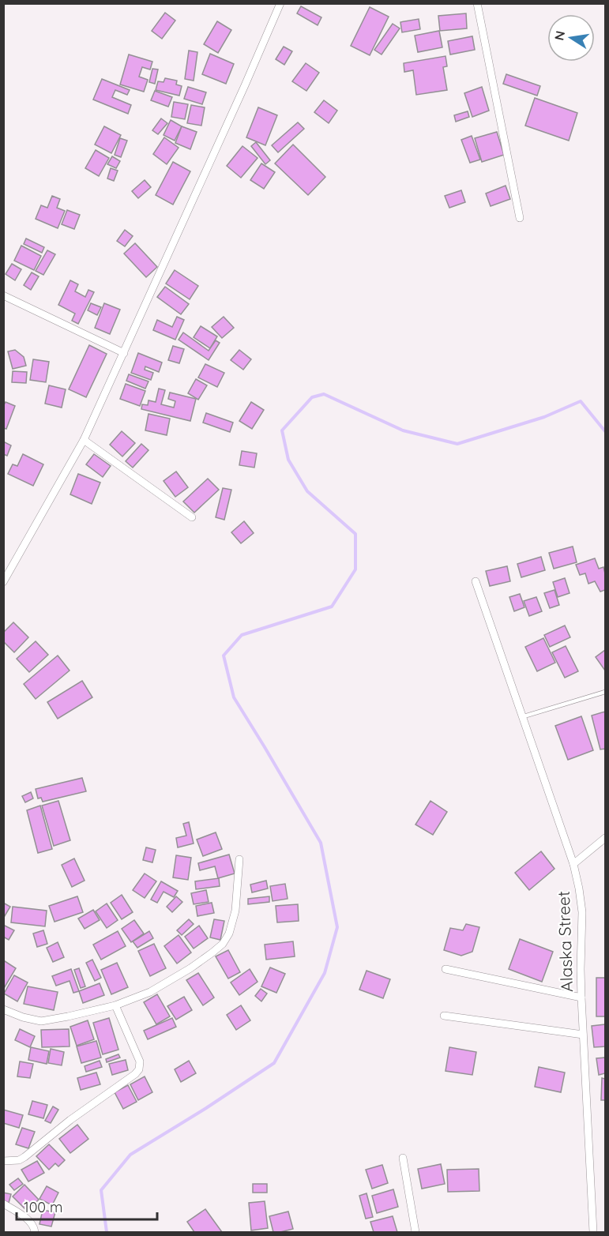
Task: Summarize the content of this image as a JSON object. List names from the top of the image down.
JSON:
{
  "streets": {
    "street": ["Alaska Street"]
  },
  "scale_bar": "100 m",
  "north": "left"
}
